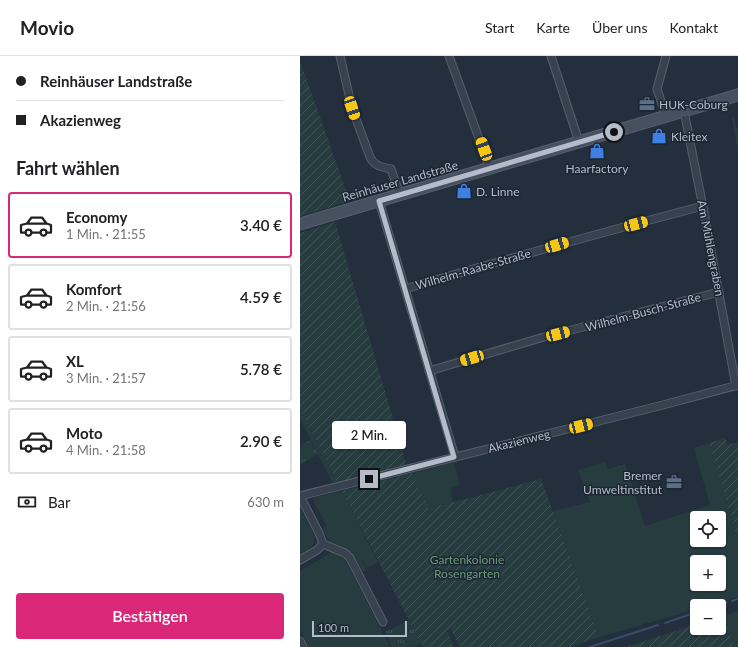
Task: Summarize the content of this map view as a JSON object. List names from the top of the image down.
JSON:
{
  "streets": {
    "main road": ["Reinhäuser Landstraße"],
    "street": [
      "Am Mühlengraben",
      "Wilhelm-Raabe-Straße",
      "Wilhelm-Busch-Straße",
      "Akazienweg"
    ]
  },
  "crossings": [
    ["Reinhäuser Landstraße", "Am Mühlengraben"],
    ["Am Mühlengraben", "Wilhelm-Raabe-Straße"],
    ["Am Mühlengraben", "Wilhelm-Busch-Straße"],
    ["Am Mühlengraben", "Akazienweg"]
  ],
  "parks": ["Gartenkolonie Rosengarten"],
  "places": {
    "office": ["HUK-Coburg", "Bremer Umweltinstitut"],
    "shop": ["Kleitex", "Haarfactory", "D. Linne"]
  },
  "scale_bar": "100 m",
  "page": {
    "header": "Movio",
    "nav": [
      "Start",
      "Karte",
      "Über uns",
      "Kontakt"
    ],
    "banner": ["Reinhäuser Landstraße", "Akazienweg"],
    "heading": "Fahrt wählen",
    "list": [
      {
        "name": "Economy",
        "note": "1 Min. · 21:55",
        "value": "3.40 €"
      },
      {
        "name": "Komfort",
        "note": "2 Min. · 21:56",
        "value": "4.59 €"
      },
      {
        "name": "XL",
        "note": "3 Min. · 21:57",
        "value": "5.78 €"
      },
      {
        "name": "Moto",
        "note": "4 Min. · 21:58",
        "value": "2.90 €"
      }
    ],
    "bubble": "2 Min.",
    "pay": ["Bar", "630 m"],
    "map_buttons": ["+", "−"],
    "buttons": "Bestätigen",
    "scale": "100 m"
  }
}
